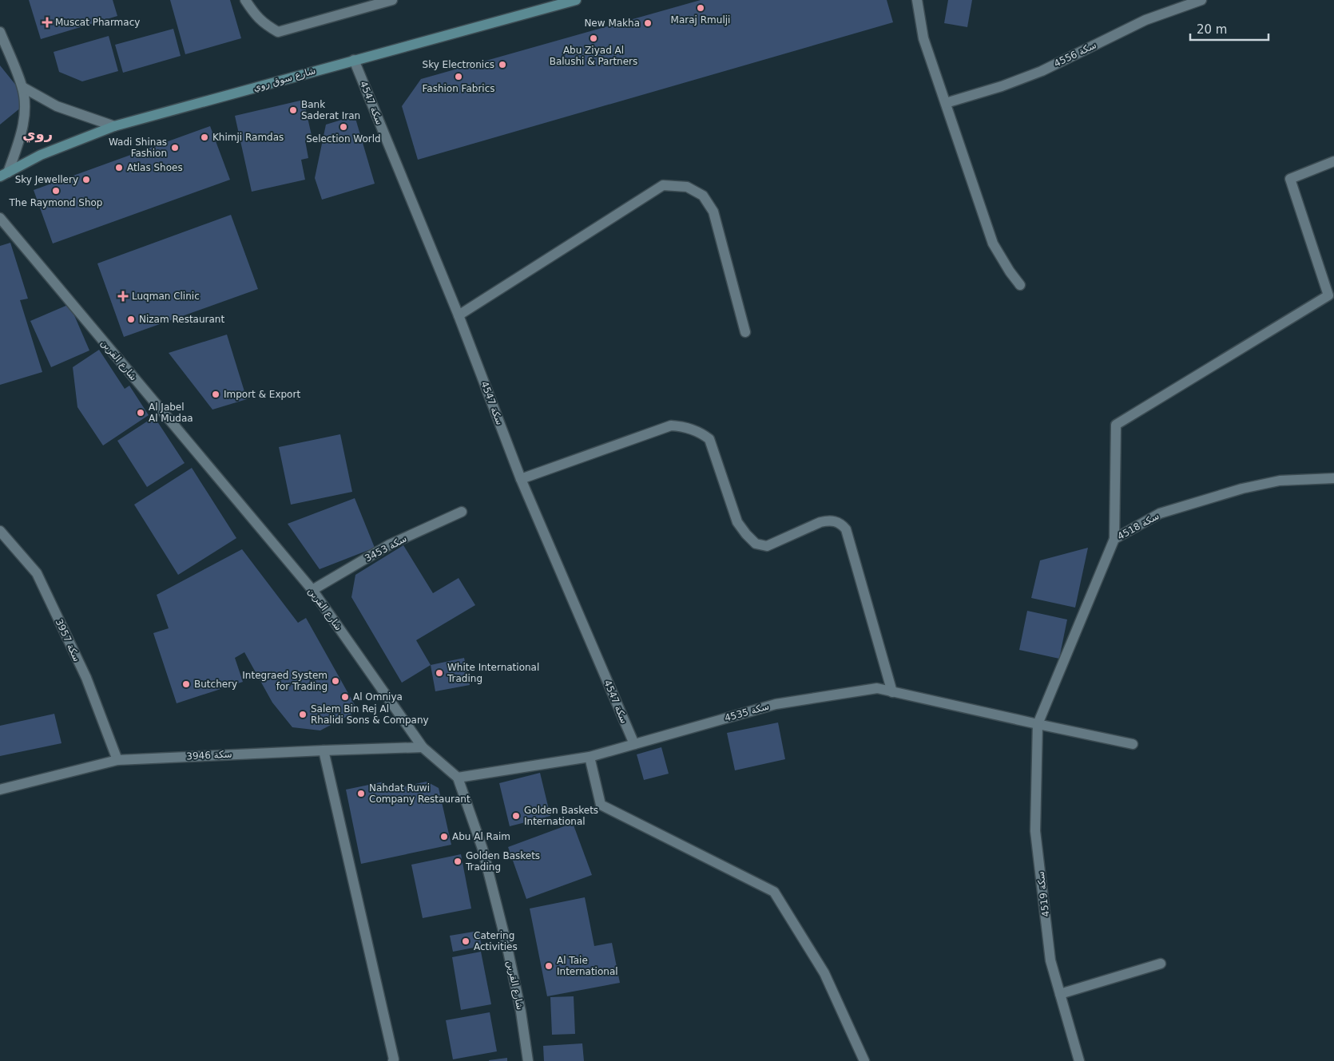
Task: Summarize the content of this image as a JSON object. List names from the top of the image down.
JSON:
{
  "streets": {
    "main road": ["شارع سوق روي"],
    "street": [
      "سكة 4556",
      "سكة 4547",
      "شارع القرين",
      "سكة 4518",
      "سكة 3453",
      "سكة 3957",
      "سكة 4535",
      "سكة 3946",
      "سكة 4519"
    ]
  },
  "crossings": [
    ["شارع سوق روي", "سكة 4547"],
    ["سكة 4547", "سكة 4535"],
    ["شارع القرين", "سكة 3453"],
    ["شارع القرين", "سكة 4535"],
    ["شارع القرين", "سكة 3946"],
    ["سكة 4518", "سكة 4535"],
    ["سكة 4518", "سكة 4519"],
    ["سكة 3957", "سكة 3946"],
    ["سكة 4535", "سكة 4519"]
  ],
  "districts": ["روي"],
  "places": {
    "other": [
      "Maraj Rmulji",
      "New Makha",
      "Abu Ziyad Al Balushi & Partners",
      "Sky Electronics",
      "Fashion Fabrics",
      "Bank Saderat Iran",
      "Selection World",
      "Khimji Ramdas",
      "Wadi Shinas Fashion",
      "Atlas Shoes",
      "Sky Jewellery",
      "The Raymond Shop",
      "Nizam Restaurant",
      "Import & Export",
      "Al Jabel Al Mudaa",
      "White International Trading",
      "Integraed System for Trading",
      "Butchery",
      "Al Omniya",
      "Salem Bin Rej Al Rhalidi Sons & Company",
      "Nahdat Ruwi Company Restaurant",
      "Golden Baskets International",
      "Abu Al Raim",
      "Golden Baskets Trading",
      "Catering Activities",
      "Al Taie International"
    ],
    "health": ["Muscat Pharmacy", "Luqman Clinic"]
  },
  "scale_bar": "20 m"
}
